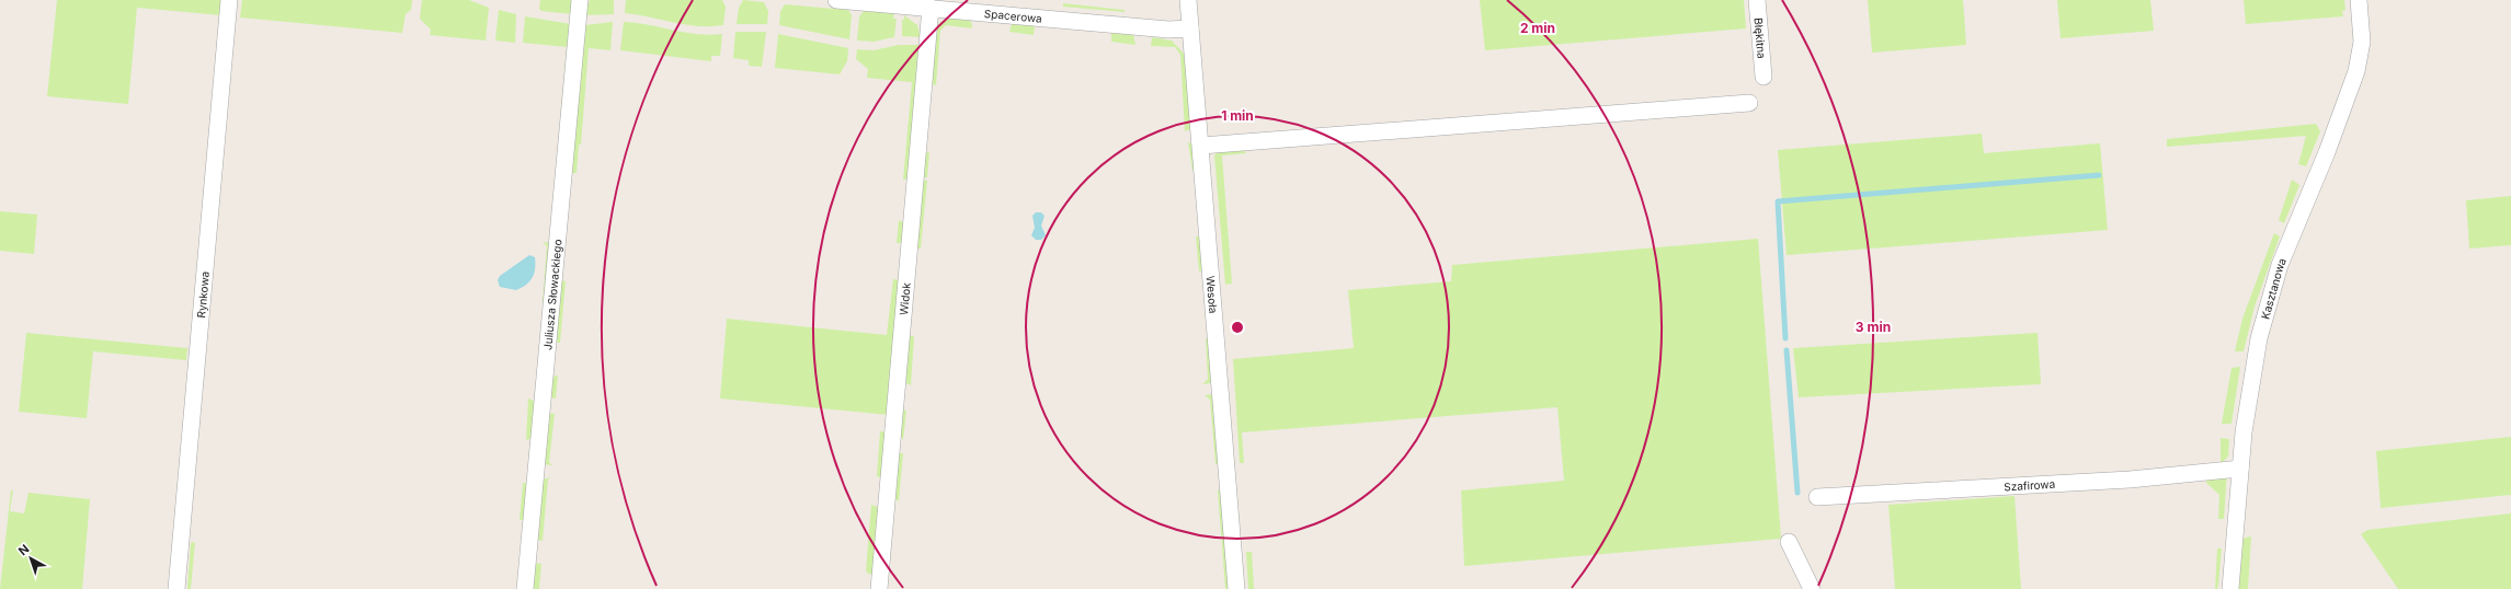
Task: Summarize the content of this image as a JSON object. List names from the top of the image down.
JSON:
{
  "streets": {
    "street": [
      "Spacerowa",
      "Błękitna",
      "Kasztanowa",
      "Rynkowa",
      "Juliusza Słowackiego",
      "Wesoła",
      "Widok",
      "Szafirowa"
    ]
  },
  "crossings": [
    ["Spacerowa", "Wesoła"],
    ["Spacerowa", "Widok"],
    ["Kasztanowa", "Szafirowa"]
  ],
  "north": "top left",
  "rings": ["2 min", "1 min", "3 min"]
}
